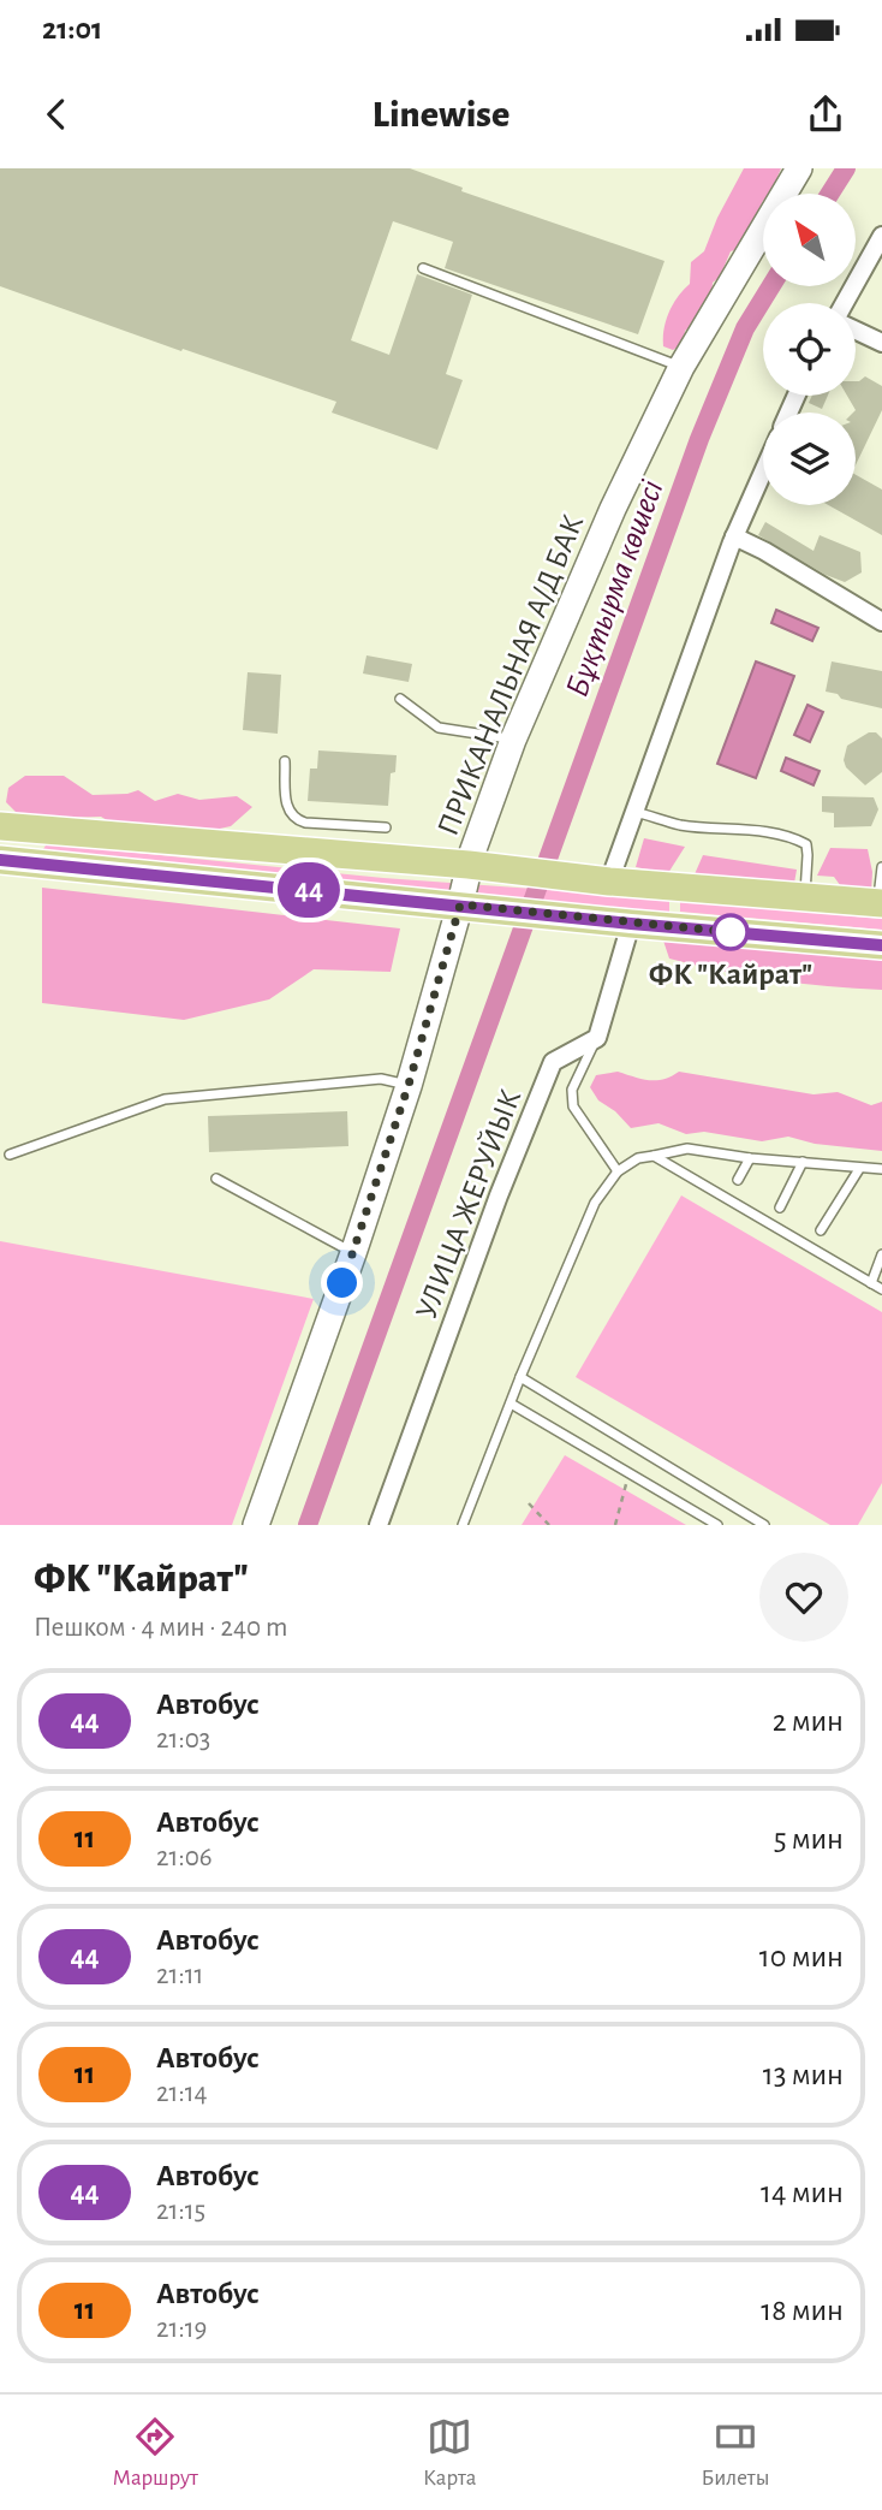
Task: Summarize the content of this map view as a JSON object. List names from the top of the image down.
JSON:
{
  "streets": {
    "main road": ["ПРИКАНАЛЬНАЯ А/Д БАК"],
    "street": ["УЛИЦА ЖЕРУЙЫК"]
  },
  "water": ["Бұқтырма көшесі"],
  "places": ["ФК \"Кайрат\""],
  "lines": ["bus line 44"],
  "north": "top left",
  "page": {
    "status": "21:01",
    "header": "Linewise",
    "on_map": "44",
    "heading": ["ФК \"Кайрат\"", "Пешком · 4 мин · 240 m"],
    "list": [
      {
        "mark": "44",
        "name": "Автобус",
        "note": "21:03",
        "value": "2 мин"
      },
      {
        "mark": "11",
        "name": "Автобус",
        "note": "21:06",
        "value": "5 мин"
      },
      {
        "mark": "44",
        "name": "Автобус",
        "note": "21:11",
        "value": "10 мин"
      },
      {
        "mark": "11",
        "name": "Автобус",
        "note": "21:14",
        "value": "13 мин"
      },
      {
        "mark": "44",
        "name": "Автобус",
        "note": "21:15",
        "value": "14 мин"
      },
      {
        "mark": "11",
        "name": "Автобус",
        "note": "21:19",
        "value": "18 мин"
      }
    ],
    "tabs": ["Маршрут", "Карта", "Билеты"]
  }
}
